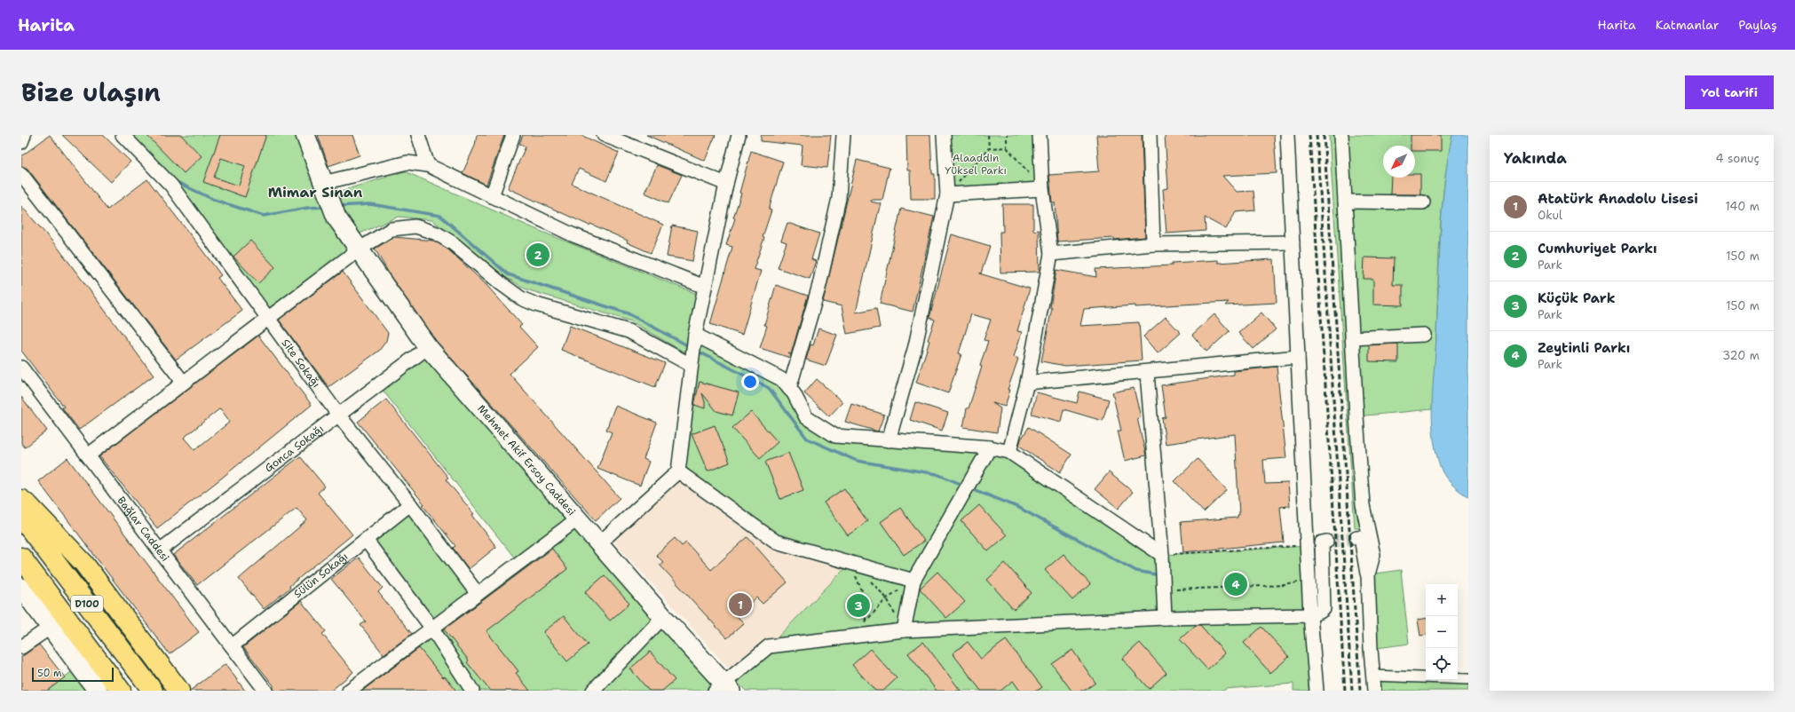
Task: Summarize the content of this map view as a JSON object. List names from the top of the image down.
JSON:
{
  "streets": {
    "highway": ["D100"],
    "main road": ["Mehmet Akif Ersoy Caddesi"],
    "street": [
      "Site Sokağı",
      "Gonca Sokağı",
      "Bağlar Caddesi",
      "Sülün Sokağı"
    ]
  },
  "crossings": [
    ["Site Sokağı", "Gonca Sokağı"],
    ["Site Sokağı", "Sülün Sokağı"],
    ["Gonca Sokağı", "Mehmet Akif Ersoy Caddesi"],
    ["Gonca Sokağı", "Bağlar Caddesi"],
    ["Bağlar Caddesi", "Sülün Sokağı"]
  ],
  "districts": ["Mimar Sinan"],
  "parks": ["Alaaddin Yüksel Parkı"],
  "scale_bar": "50 m",
  "north": "bottom left",
  "page": {
    "header": "Harita",
    "nav": ["Harita", "Katmanlar", "Paylaş"],
    "title": "Bize ulaşın",
    "buttons": "Yol tarifi",
    "heading": ["Yakında", "4 sonuç"],
    "list": [
      {
        "mark": "1",
        "name": "Atatürk Anadolu Lisesi",
        "note": "Okul",
        "value": "140 m"
      },
      {
        "mark": "2",
        "name": "Cumhuriyet Parkı",
        "note": "Park",
        "value": "150 m"
      },
      {
        "mark": "3",
        "name": "Küçük Park",
        "note": "Park",
        "value": "150 m"
      },
      {
        "mark": "4",
        "name": "Zeytinli Parkı",
        "note": "Park",
        "value": "320 m"
      }
    ],
    "pins": [
      "2",
      "4",
      "1",
      "3"
    ],
    "map_buttons": ["+", "−"],
    "scale": "50 m"
  }
}
